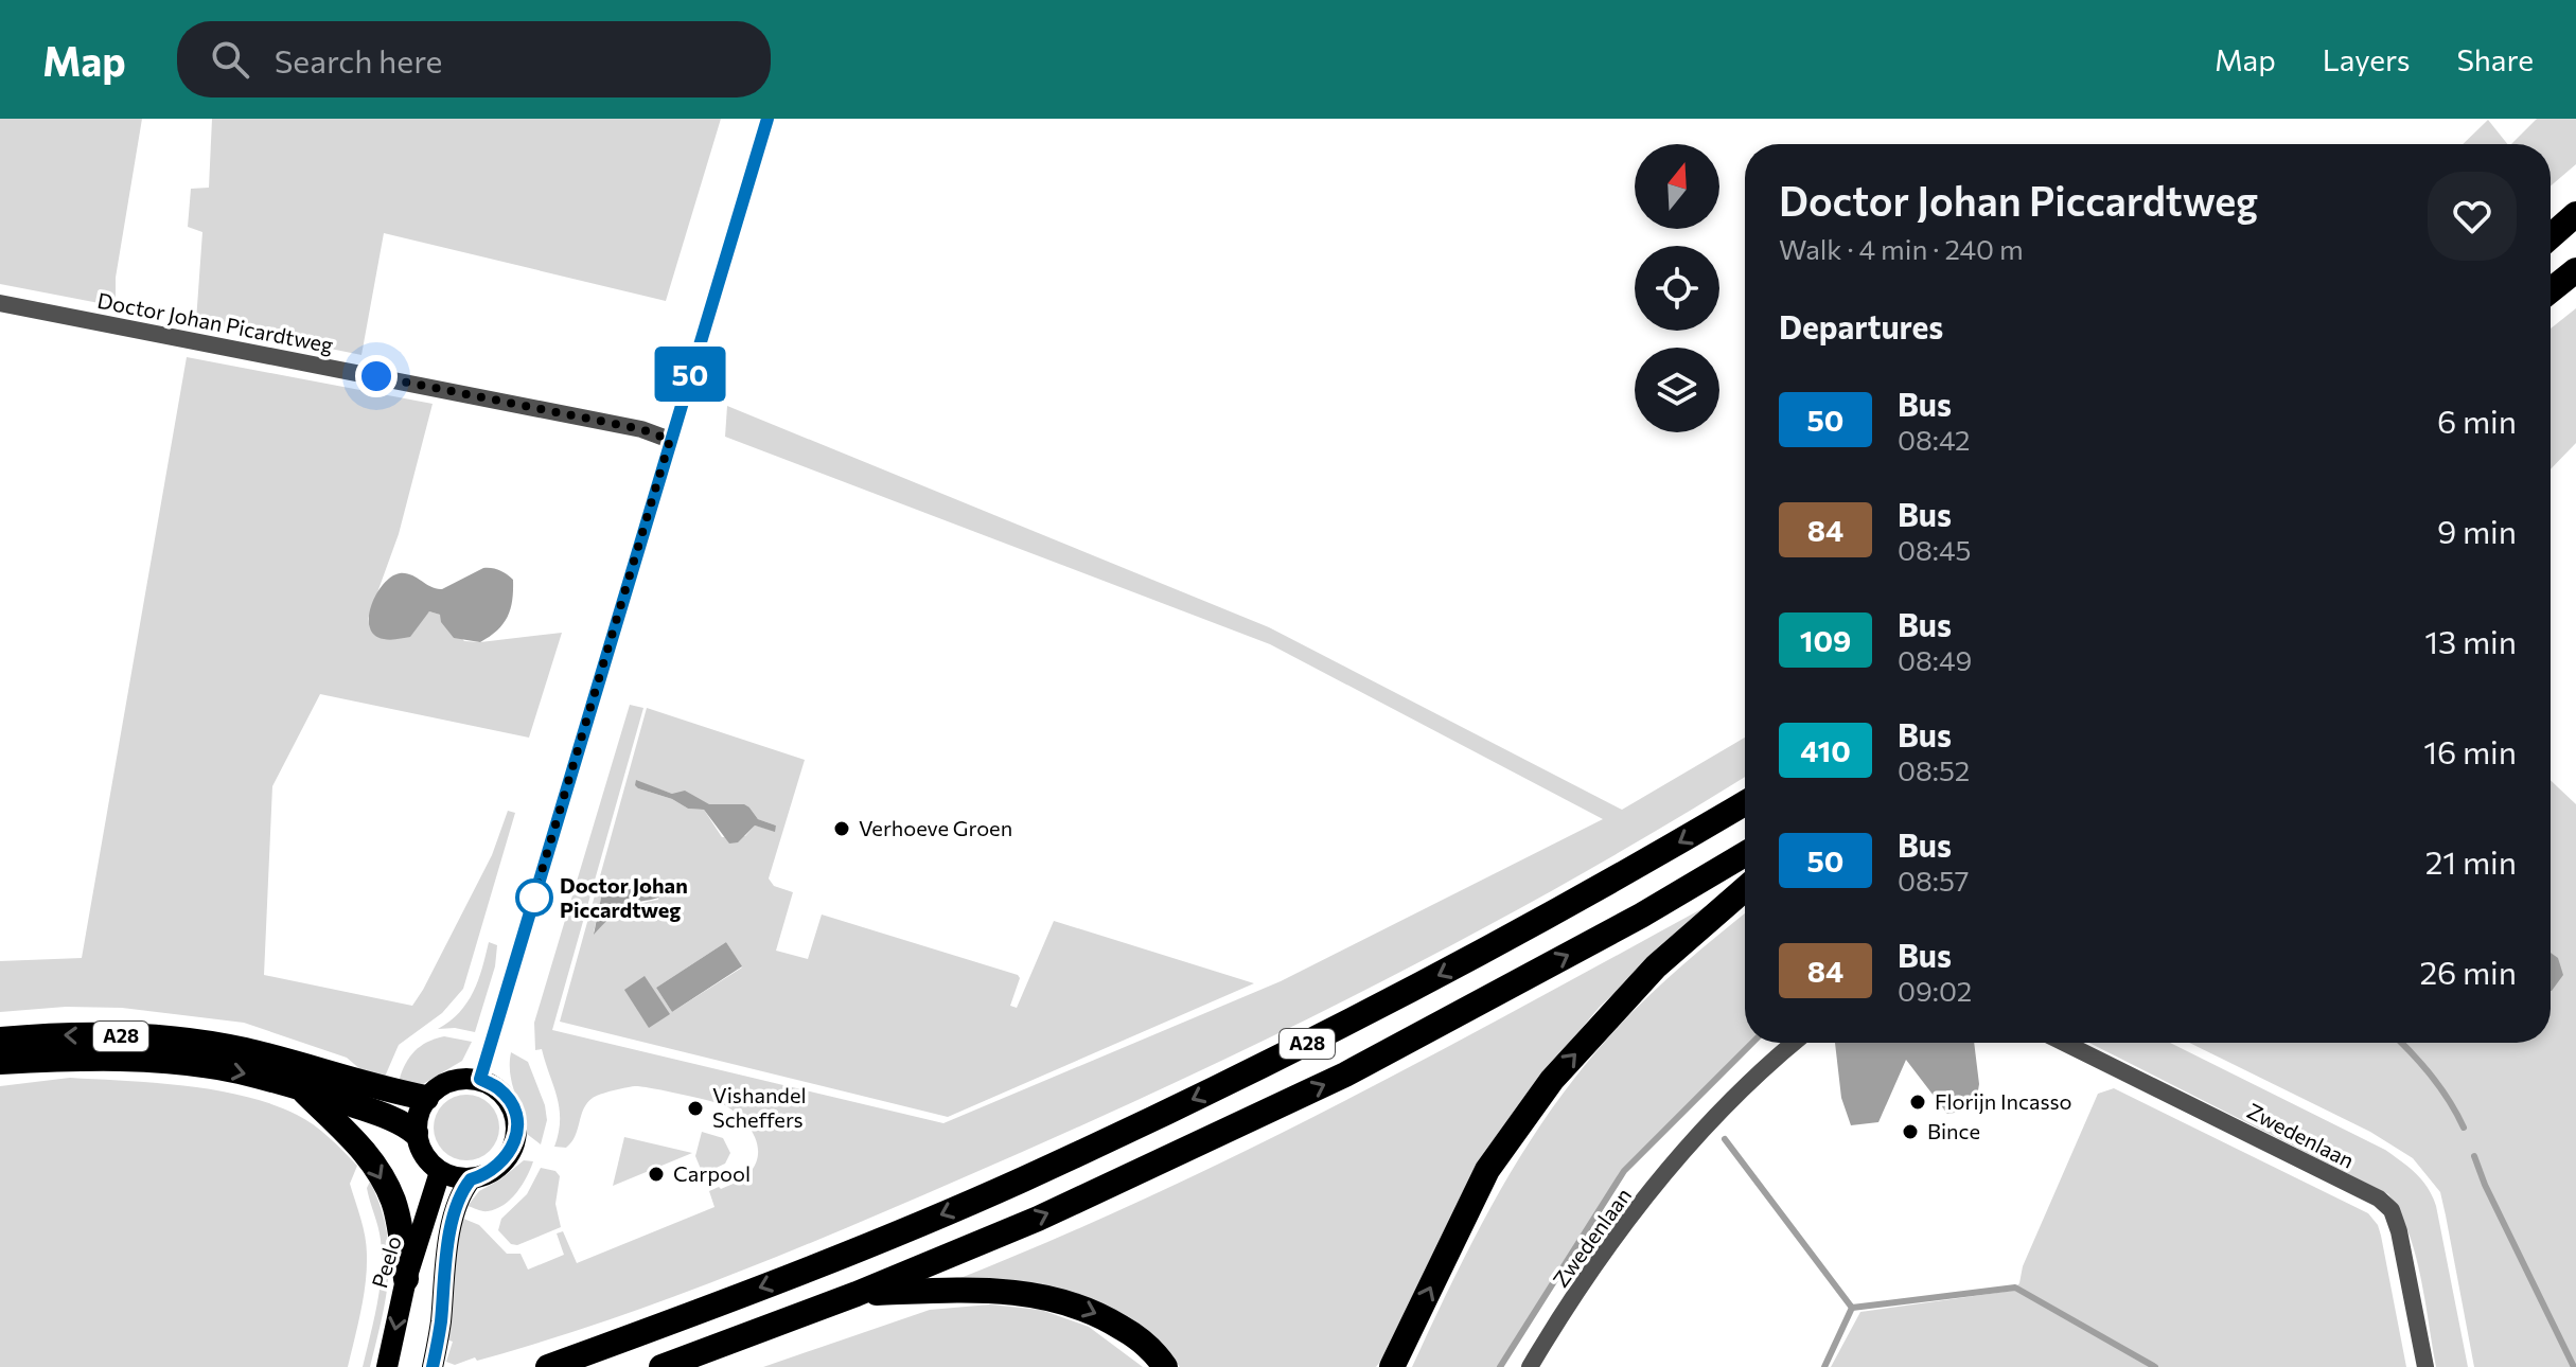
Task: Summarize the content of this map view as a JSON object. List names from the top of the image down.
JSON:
{
  "streets": {
    "highway": ["A28"],
    "main road": ["Peelo"],
    "street": ["Doctor Johan Picardtweg", "Zwedenlaan"]
  },
  "crossings": [
    ["A28", "Peelo"]
  ],
  "places": [
    "Verhoeve Groen",
    "Doctor Johan Piccardtweg",
    "Florijn Incasso",
    "Vishandel Scheffers",
    "Bince",
    "Carpool"
  ],
  "lines": ["bus line 50"],
  "north": "top",
  "page": {
    "header": "Map",
    "search": "Search here",
    "nav": ["Map", "Layers", "Share"],
    "on_map": "50",
    "heading": [
      ["Doctor Johan Piccardtweg", "Walk · 4 min · 240 m"],
      "Departures"
    ],
    "list": [
      {
        "mark": "50",
        "name": "Bus",
        "note": "08:42",
        "value": "6 min"
      },
      {
        "mark": "84",
        "name": "Bus",
        "note": "08:45",
        "value": "9 min"
      },
      {
        "mark": "109",
        "name": "Bus",
        "note": "08:49",
        "value": "13 min"
      },
      {
        "mark": "410",
        "name": "Bus",
        "note": "08:52",
        "value": "16 min"
      },
      {
        "mark": "50",
        "name": "Bus",
        "note": "08:57",
        "value": "21 min"
      },
      {
        "mark": "84",
        "name": "Bus",
        "note": "09:02",
        "value": "26 min"
      }
    ]
  }
}
